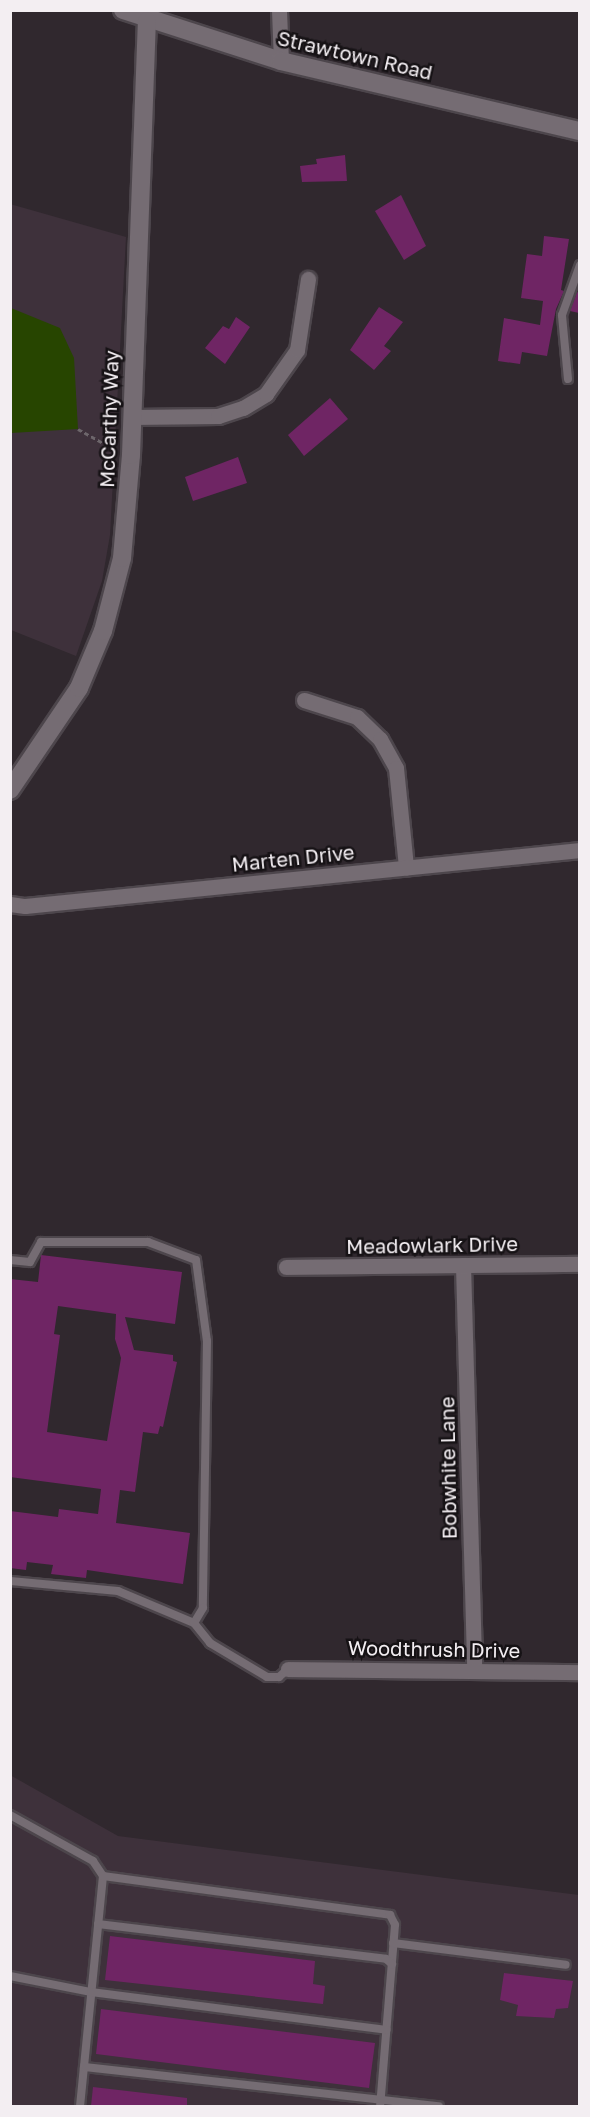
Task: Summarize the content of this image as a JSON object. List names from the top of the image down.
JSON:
{
  "streets": {
    "street": [
      "Strawtown Road",
      "McCarthy Way",
      "Marten Drive",
      "Meadowlark Drive",
      "Bobwhite Lane",
      "Woodthrush Drive"
    ]
  },
  "crossings": [
    ["Strawtown Road", "McCarthy Way"],
    ["Meadowlark Drive", "Bobwhite Lane"],
    ["Bobwhite Lane", "Woodthrush Drive"]
  ]
}
